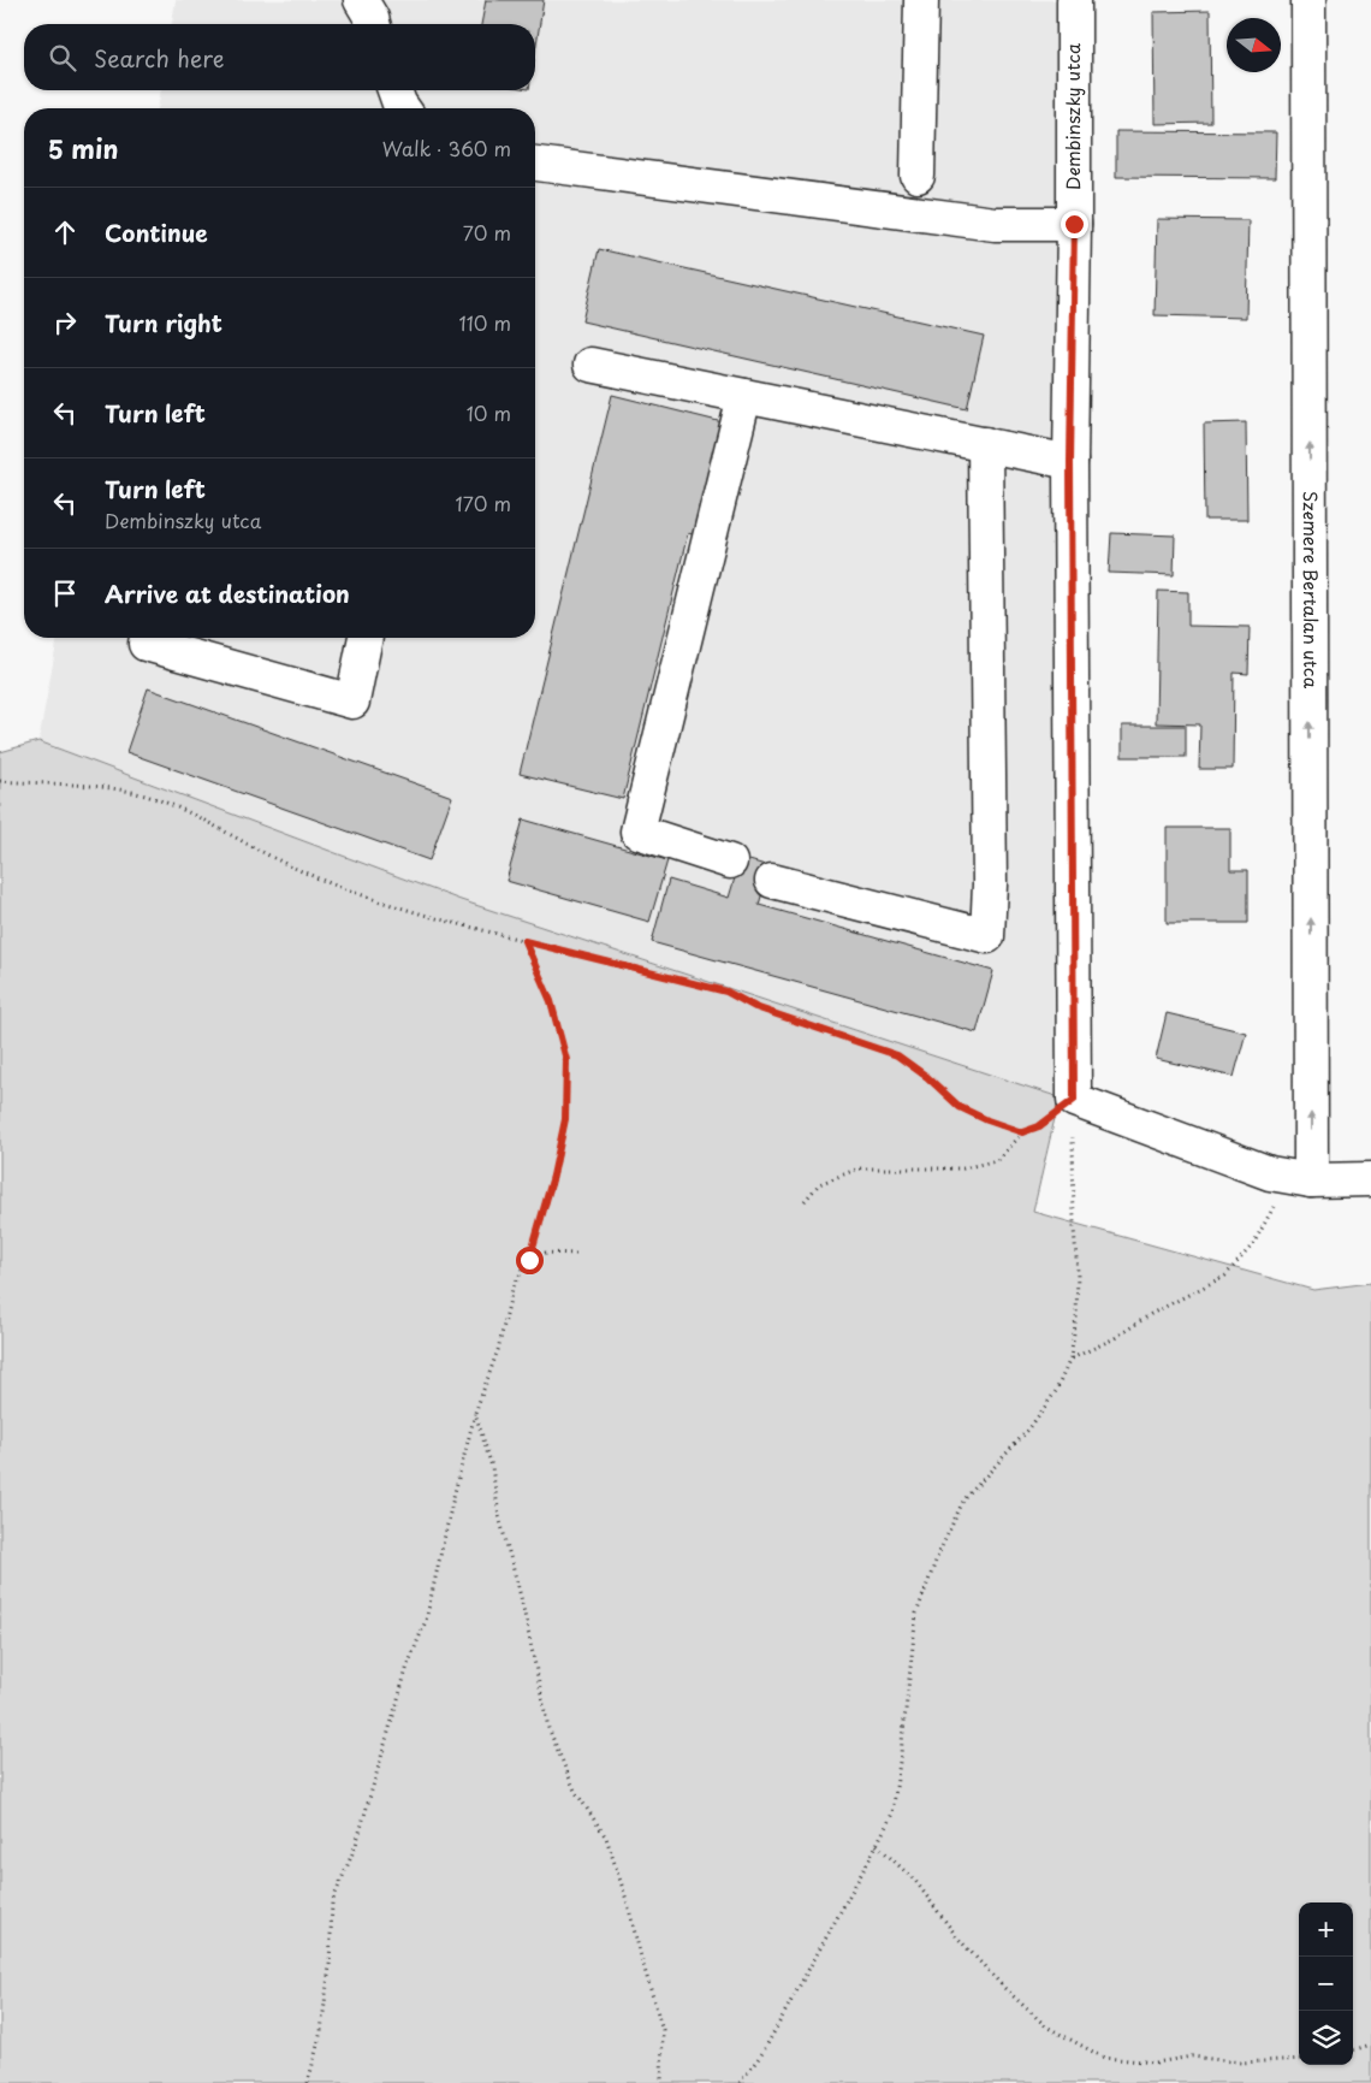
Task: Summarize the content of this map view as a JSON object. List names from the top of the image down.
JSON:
{
  "streets": {
    "street": ["Dembinszky utca", "Szemere Bertalan utca"]
  },
  "one_way": ["Szemere Bertalan utca"],
  "north": "right",
  "page": {
    "search": "Search here",
    "heading": ["5 min", "Walk · 360 m"],
    "list": [
      ["Continue", "70 m"],
      ["Turn right", "110 m"],
      ["Turn left", "10 m"],
      ["Turn left", "Dembinszky utca", "170 m"],
      "Arrive at destination"
    ],
    "map_buttons": ["+", "−"]
  }
}
